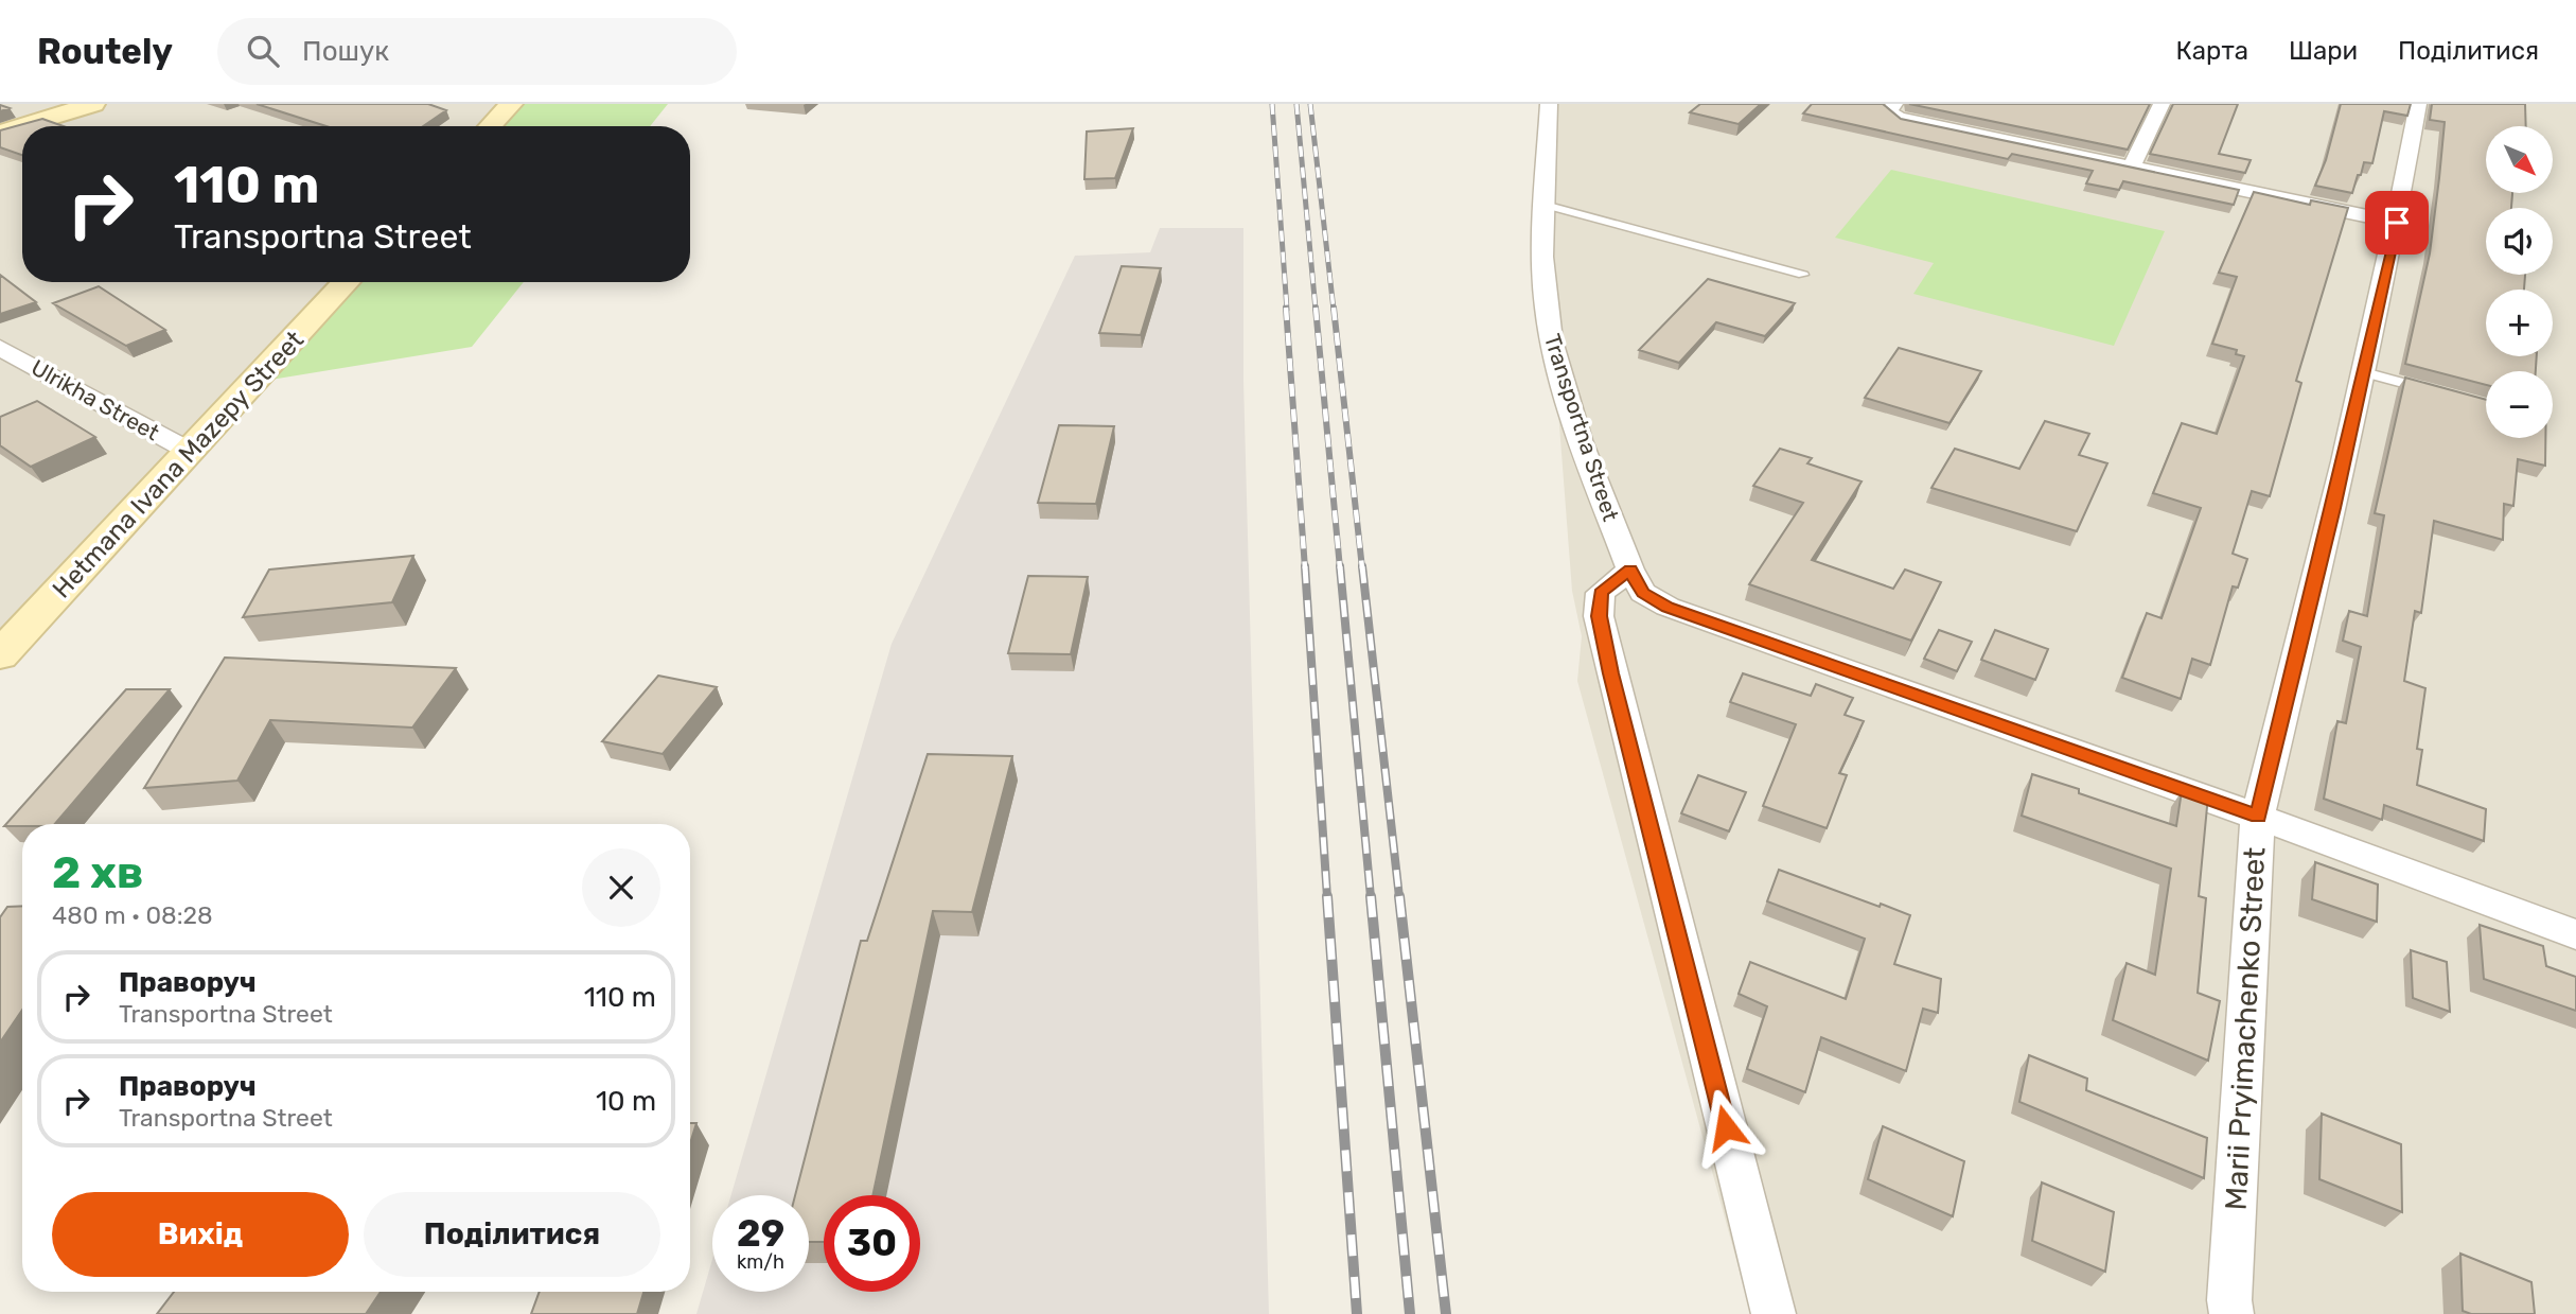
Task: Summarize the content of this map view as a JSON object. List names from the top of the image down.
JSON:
{
  "streets": {
    "main road": ["Hetmana Ivana Mazepy Street"],
    "street": ["Ulrikha Street", "Transportna Street", "Marii Pryimachenko Street"]
  },
  "crossings": [
    ["Ulrikha Street", "Hetmana Ivana Mazepy Street"],
    ["Transportna Street", "Marii Pryimachenko Street"]
  ],
  "north": "bottom right",
  "page": {
    "header": "Routely",
    "search": "Пошук",
    "nav": ["Карта", "Шари", "Поділитися"],
    "map_buttons": ["+", "−"],
    "turn": ["110 m", "Transportna Street"],
    "heading": ["2 хв", "480 m · 08:28"],
    "list": [
      {
        "name": "Праворуч",
        "note": "Transportna Street",
        "value": "110 m"
      },
      {
        "name": "Праворуч",
        "note": "Transportna Street",
        "value": "10 m"
      }
    ],
    "buttons": ["Вихід", "Поділитися"],
    "speed": "29 km/h",
    "limit": "30"
  }
}
